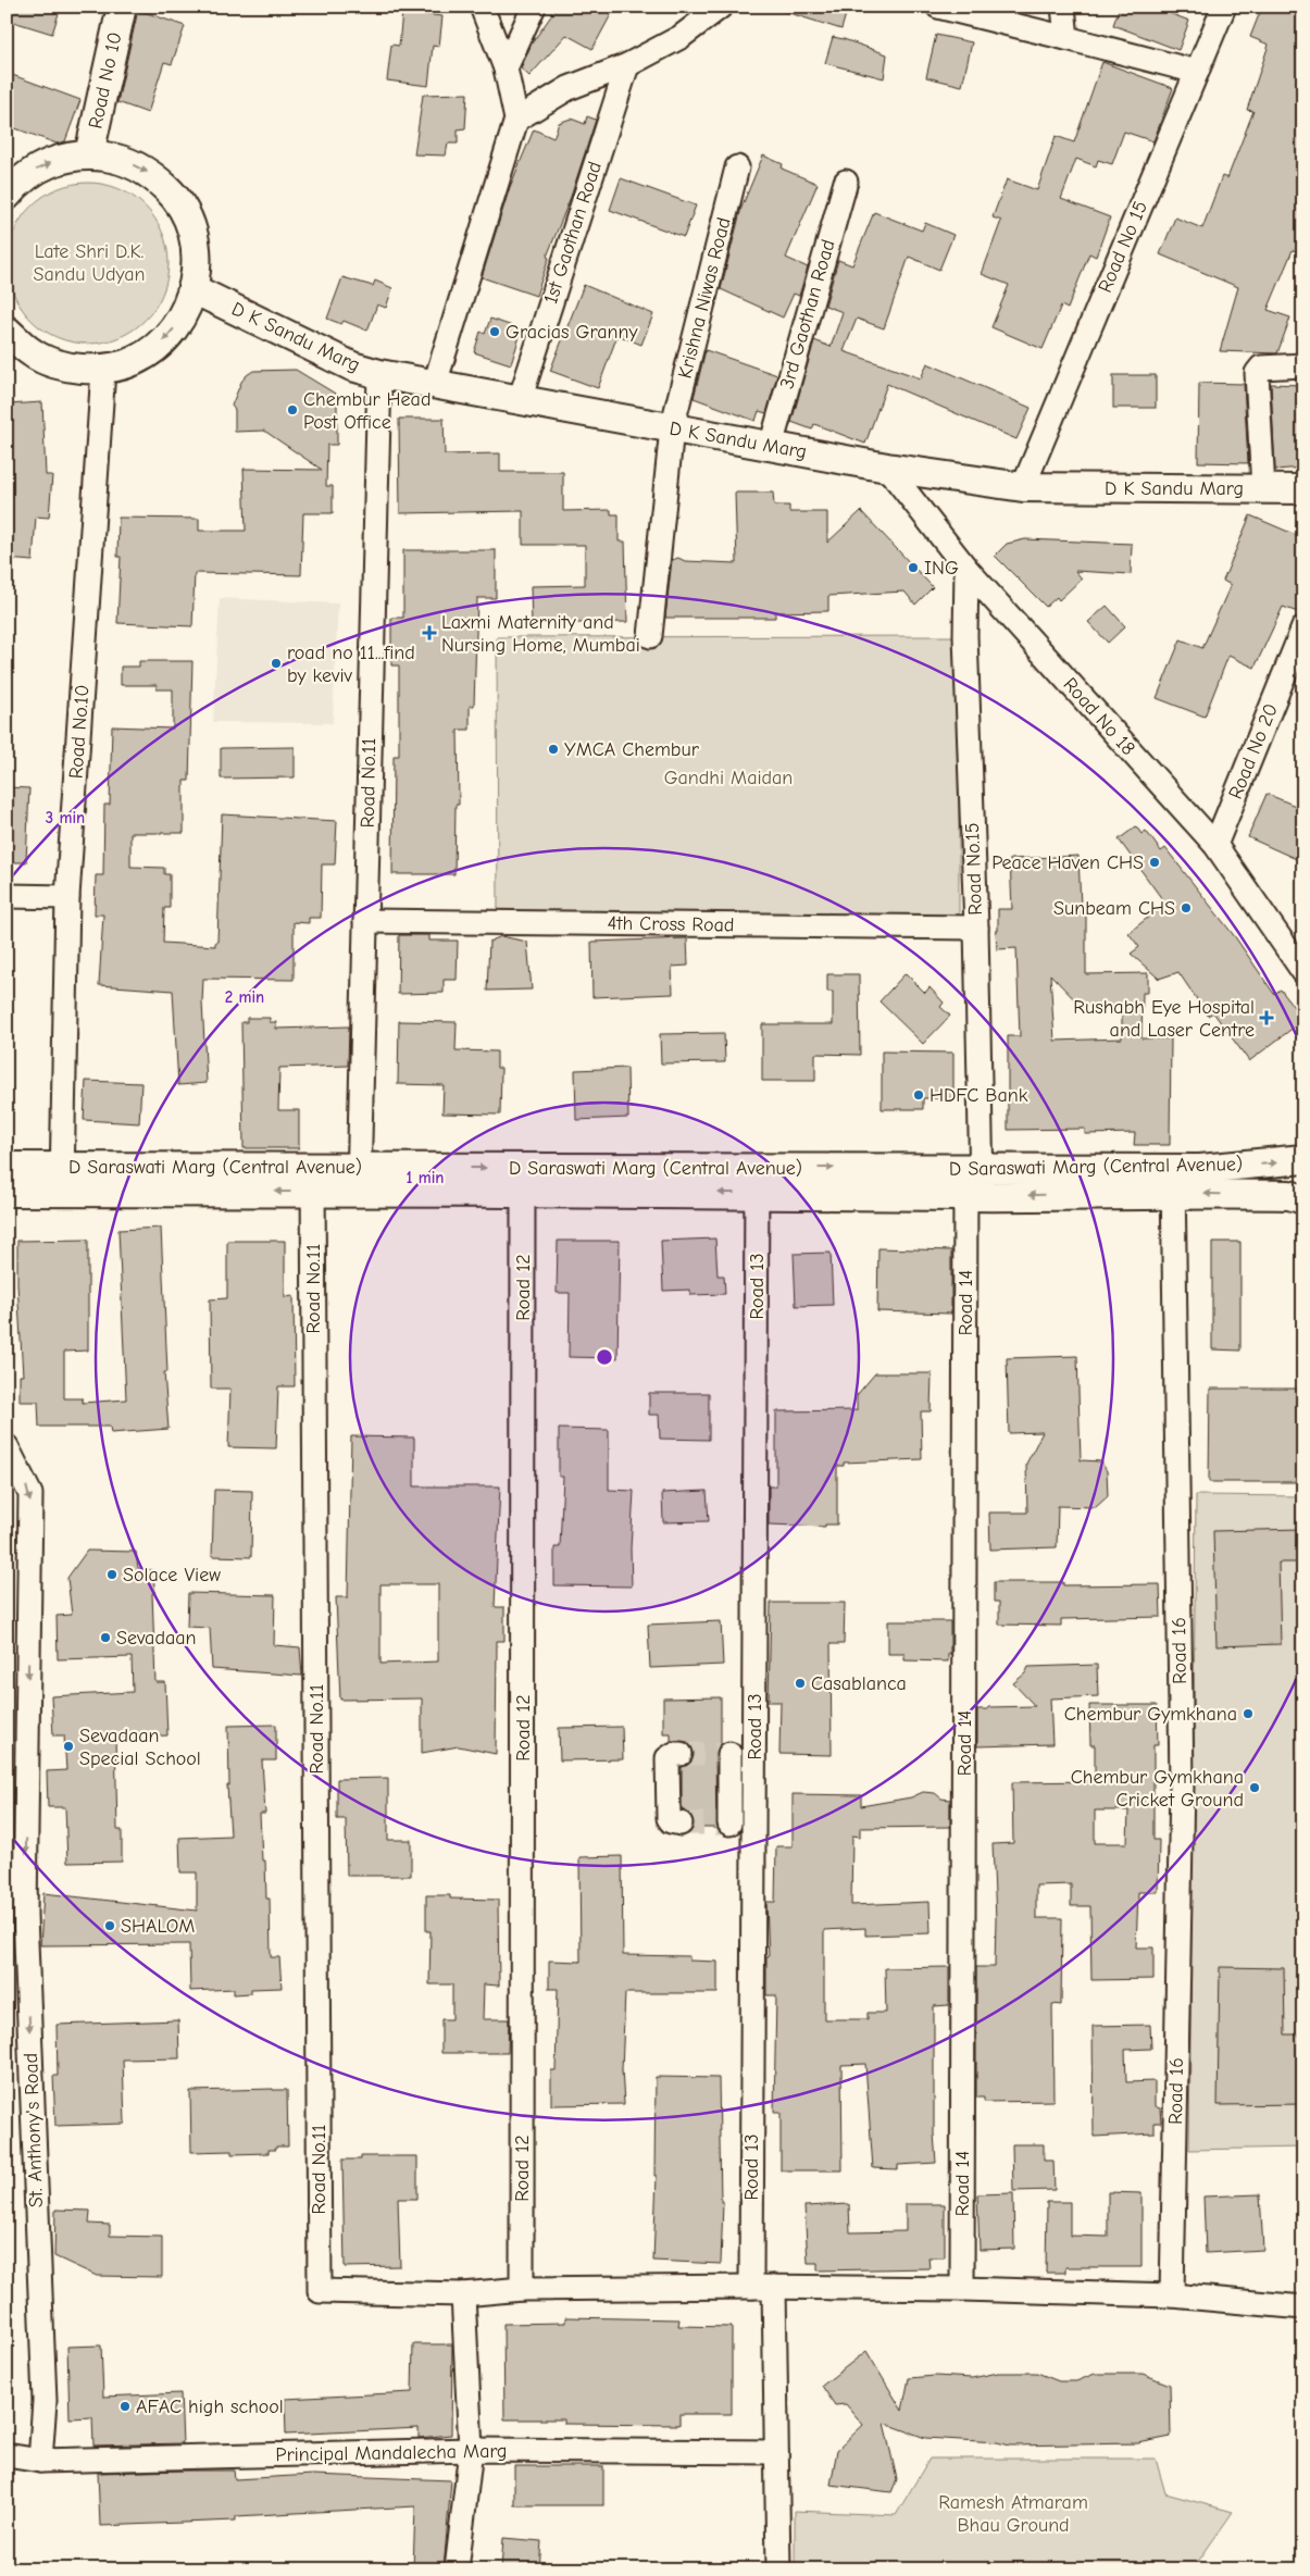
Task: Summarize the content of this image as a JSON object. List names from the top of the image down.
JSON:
{
  "streets": {
    "main road": ["Road No 10", "D K Sandu Marg", "D Saraswati Marg (Central Avenue)"],
    "street": [
      "1st Gaothan Road",
      "Road No 15",
      "Krishna Niwas Road",
      "3rd Gaothan Road",
      "Road No 18",
      "Road No.10",
      "Road No 20",
      "Road No.11",
      "Road No.15",
      "4th Cross Road",
      "Road 13",
      "Road 12",
      "Road 14",
      "Road 16",
      "St. Anthony's Road",
      "Principal Mandalecha Marg"
    ]
  },
  "crossings": [
    ["1st Gaothan Road", "D K Sandu Marg"],
    ["Road No 15", "D K Sandu Marg"],
    ["Krishna Niwas Road", "D K Sandu Marg"],
    ["3rd Gaothan Road", "D K Sandu Marg"],
    ["D K Sandu Marg", "Road No 18"],
    ["D K Sandu Marg", "Road No.11"],
    ["Road No 18", "Road No 20"],
    ["Road No 18", "Road No.15"],
    ["Road No.10", "D Saraswati Marg (Central Avenue)"],
    ["Road No.11", "4th Cross Road"],
    ["Road No.11", "D Saraswati Marg (Central Avenue)"],
    ["Road No.15", "4th Cross Road"],
    ["Road No.15", "D Saraswati Marg (Central Avenue)"],
    ["Road No.15", "Road 14"],
    ["D Saraswati Marg (Central Avenue)", "Road 13"],
    ["D Saraswati Marg (Central Avenue)", "Road 12"],
    ["D Saraswati Marg (Central Avenue)", "Road 14"],
    ["D Saraswati Marg (Central Avenue)", "Road 16"],
    ["St. Anthony's Road", "Principal Mandalecha Marg"]
  ],
  "one_way": ["St. Anthony's Road"],
  "parks": ["Late Shri D.K. Sandu Udyan", "Gandhi Maidan", "Ramesh Atmaram Bhau Ground"],
  "places": {
    "other": [
      "Gracias Granny",
      "Chembur Head Post Office",
      "ING",
      "road no 11...find by keviv",
      "YMCA Chembur",
      "Peace Haven CHS",
      "Sunbeam CHS",
      "HDFC Bank",
      "Solace View",
      "Sevadaan",
      "Casablanca",
      "Chembur Gymkhana",
      "Sevadaan Special School",
      "Chembur Gymkhana Cricket Ground",
      "SHALOM",
      "AFAC high school"
    ],
    "health": ["Laxmi Maternity and Nursing Home, Mumbai", "Rushabh Eye Hospital and Laser Centre"]
  },
  "rings": ["3 min", "2 min", "1 min"]
}
